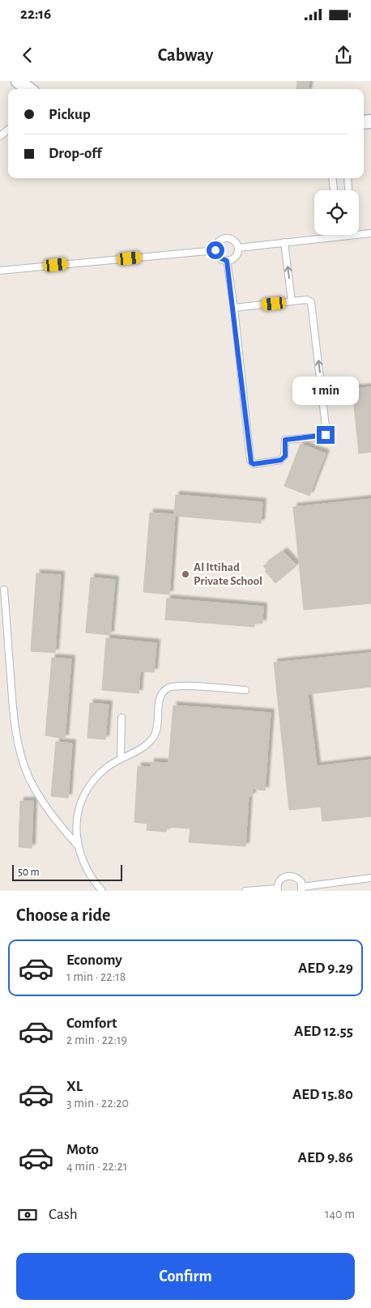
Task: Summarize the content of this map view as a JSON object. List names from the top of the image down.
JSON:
{
  "places": ["Al Ittihad Private School"],
  "scale_bar": "50 m",
  "page": {
    "status": "22:16",
    "header": "Cabway",
    "banner": ["Pickup", "Drop-off"],
    "bubble": "1 min",
    "scale": "50 m",
    "heading": "Choose a ride",
    "list": [
      {
        "name": "Economy",
        "note": "1 min · 22:18",
        "value": "AED 9.29"
      },
      {
        "name": "Comfort",
        "note": "2 min · 22:19",
        "value": "AED 12.55"
      },
      {
        "name": "XL",
        "note": "3 min · 22:20",
        "value": "AED 15.80"
      },
      {
        "name": "Moto",
        "note": "4 min · 22:21",
        "value": "AED 9.86"
      }
    ],
    "pay": ["Cash", "140 m"],
    "buttons": "Confirm"
  }
}
